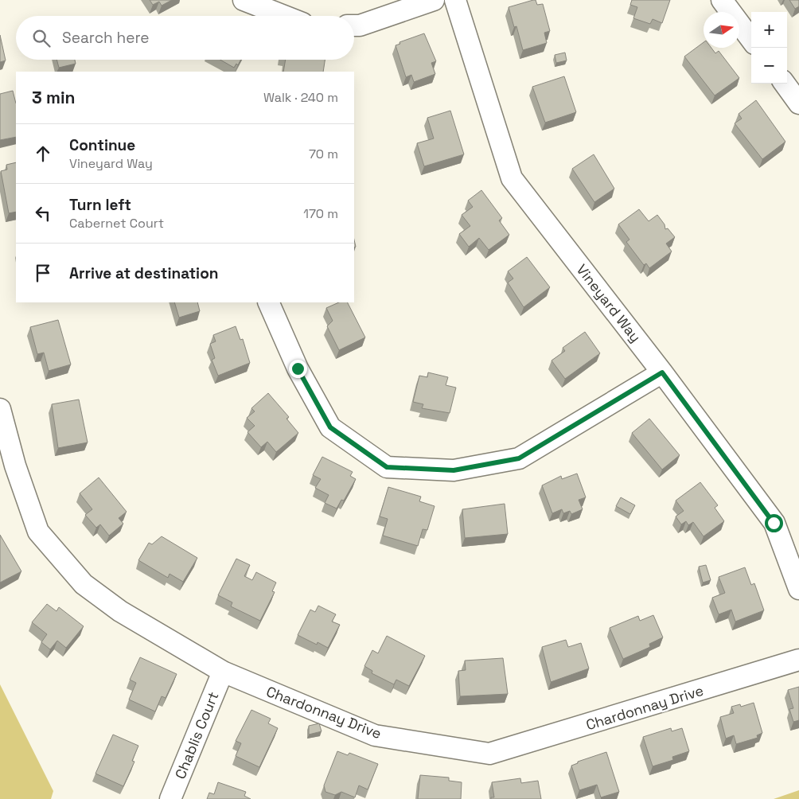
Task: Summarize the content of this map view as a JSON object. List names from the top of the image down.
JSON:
{
  "streets": {
    "street": ["Vineyard Way", "Chardonnay Drive", "Chablis Court"]
  },
  "crossings": [
    ["Chardonnay Drive", "Chablis Court"]
  ],
  "north": "right",
  "page": {
    "map_buttons": ["+", "−"],
    "search": "Search here",
    "heading": ["3 min", "Walk · 240 m"],
    "list": [
      ["Continue", "Vineyard Way", "70 m"],
      ["Turn left", "Cabernet Court", "170 m"],
      "Arrive at destination"
    ]
  }
}
